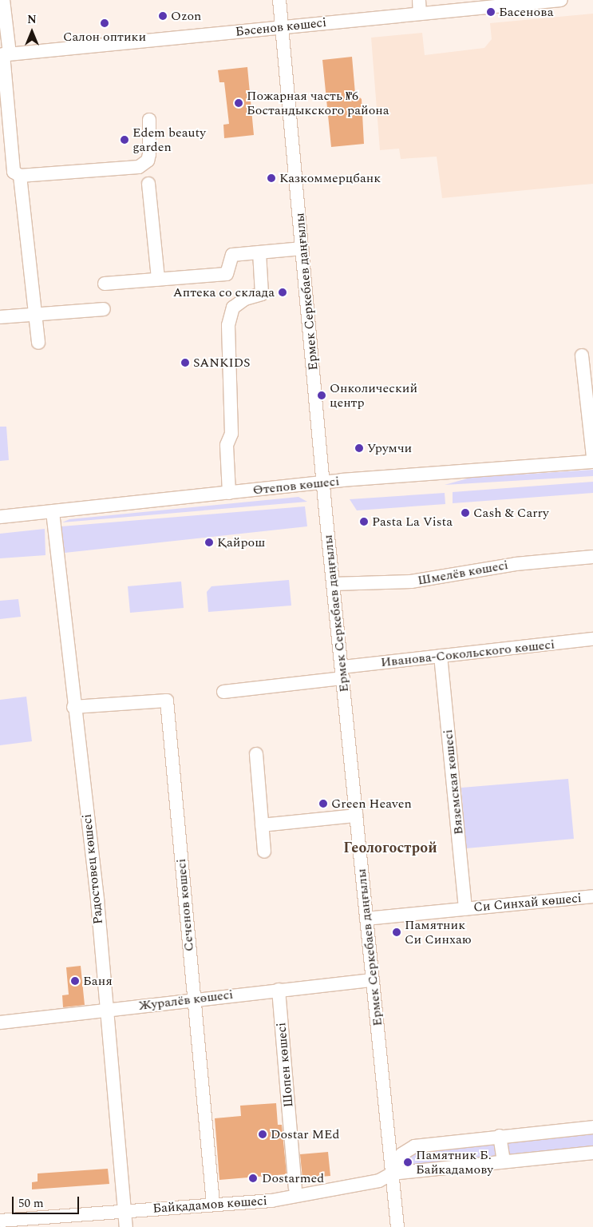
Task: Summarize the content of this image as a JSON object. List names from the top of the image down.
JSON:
{
  "streets": {
    "street": [
      "Бәсенов көшесі",
      "Ермек Серкебаев даңғылы",
      "Өтепов көшесі",
      "Шмелёв көшесі",
      "Иванова-Сокольского көшесі",
      "Вяземская көшесі",
      "Радостовец көшесі",
      "Си Синхай көшесі",
      "Сеченов көшесі",
      "Журалёв көшесі",
      "Шопен көшесі",
      "Байқадамов көшесі"
    ]
  },
  "crossings": [
    ["Бәсенов көшесі", "Ермек Серкебаев даңғылы"],
    ["Ермек Серкебаев даңғылы", "Өтепов көшесі"],
    ["Ермек Серкебаев даңғылы", "Шмелёв көшесі"],
    ["Ермек Серкебаев даңғылы", "Иванова-Сокольского көшесі"],
    ["Ермек Серкебаев даңғылы", "Си Синхай көшесі"],
    ["Ермек Серкебаев даңғылы", "Журалёв көшесі"],
    ["Ермек Серкебаев даңғылы", "Байқадамов көшесі"],
    ["Өтепов көшесі", "Радостовец көшесі"],
    ["Иванова-Сокольского көшесі", "Вяземская көшесі"],
    ["Вяземская көшесі", "Си Синхай көшесі"],
    ["Радостовец көшесі", "Сеченов көшесі"],
    ["Радостовец көшесі", "Журалёв көшесі"],
    ["Радостовец көшесі", "Байқадамов көшесі"],
    ["Сеченов көшесі", "Журалёв көшесі"],
    ["Сеченов көшесі", "Байқадамов көшесі"],
    ["Журалёв көшесі", "Шопен көшесі"]
  ],
  "districts": ["Геологострой"],
  "places": [
    "Басенова",
    "Ozon",
    "Салон оптики",
    "Пожарная часть №6 Бостандыкского района",
    "Edem beauty garden",
    "Казкоммерцбанк",
    "Аптека со склада",
    "SANKIDS",
    "Онколический центр",
    "Урумчи",
    "Cash & Carry",
    "Pasta La Vista",
    "Қайрош",
    "Green Heaven",
    "Памятник Си Синхаю",
    "Баня",
    "Dostar MEd",
    "Памятник Б. Байкадамову",
    "Dostarmed"
  ],
  "scale_bar": "50 m",
  "north": "top"
}
